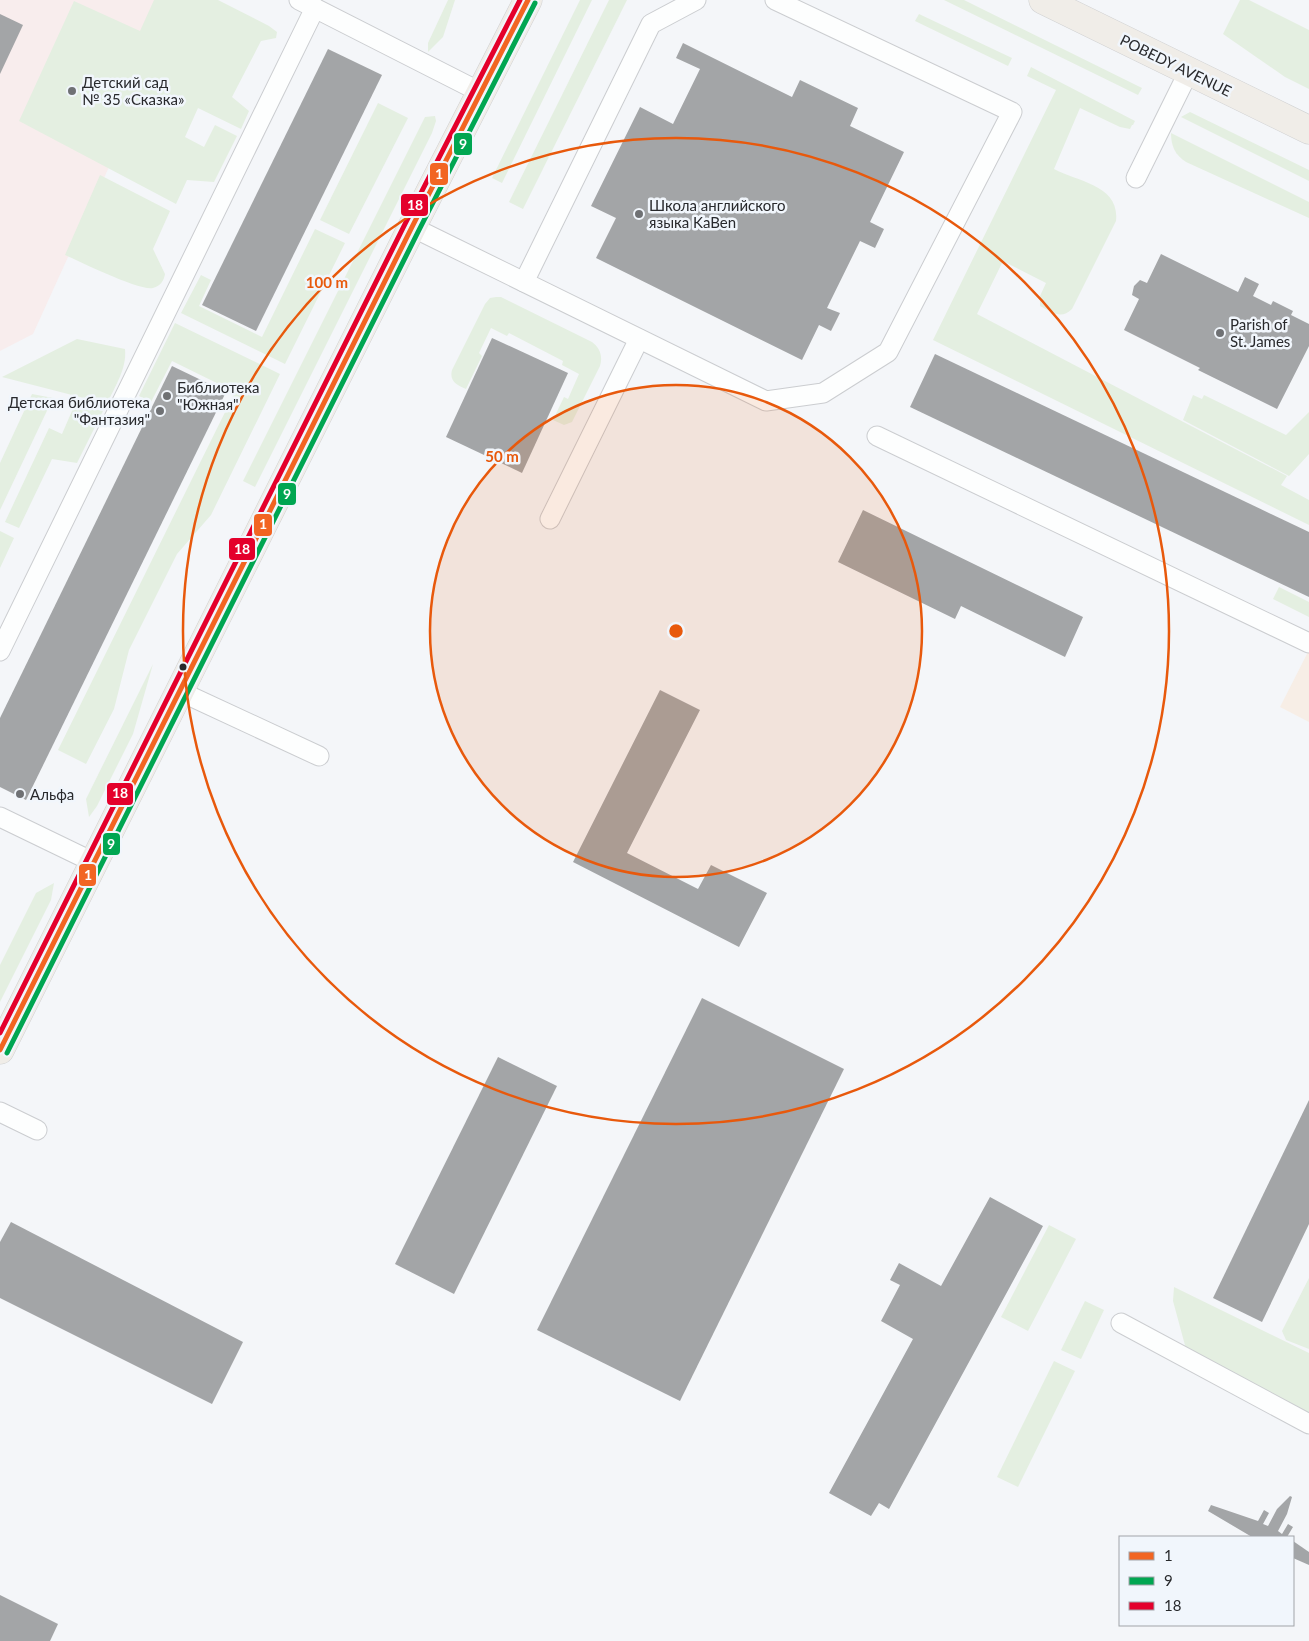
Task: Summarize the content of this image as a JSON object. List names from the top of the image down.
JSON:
{
  "streets": {
    "main road": ["POBEDY AVENUE"]
  },
  "places": [
    "Детский сад № 35 «Сказка»",
    "Школа английского языка KaBen",
    "Parish of St. James",
    "Библиотека \"Южная\"",
    "Детская библиотека \"Фантазия\"",
    "Альфа"
  ],
  "lines": ["transit line 1", "transit line 18", "transit line 9"],
  "legend": ["1", "9", "18"],
  "rings": ["100 m", "50 m"]
}
